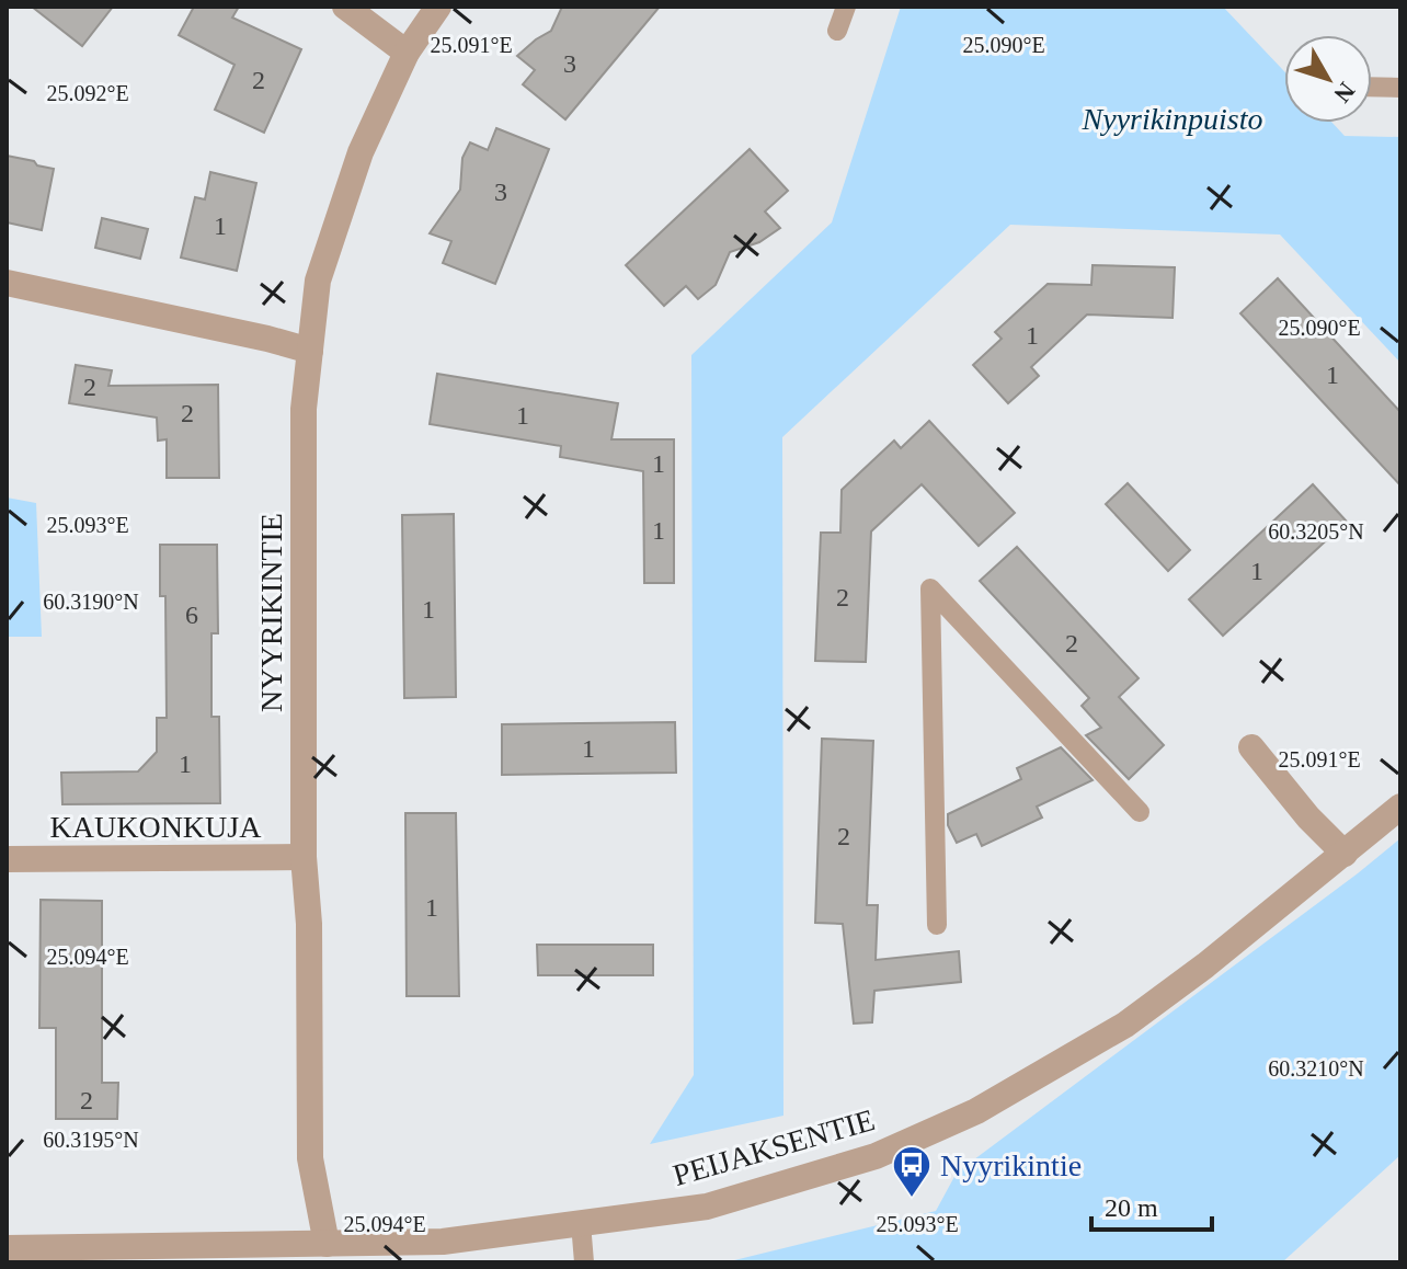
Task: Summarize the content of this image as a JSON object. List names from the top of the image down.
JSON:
{
  "streets": {
    "street": ["NYYRIKINTIE", "KAUKONKUJA", "PEIJAKSENTIE"]
  },
  "crossings": [
    ["NYYRIKINTIE", "KAUKONKUJA"],
    ["NYYRIKINTIE", "PEIJAKSENTIE"]
  ],
  "parks": ["Nyyrikinpuisto"],
  "places": {
    "bus stop": ["Nyyrikintie"]
  },
  "house_numbers": [
    "3",
    "2",
    "3",
    "1",
    "1",
    "1",
    "2",
    "2",
    "1",
    "1",
    "1",
    "1",
    "2",
    "1",
    "6",
    "2",
    "1",
    "1",
    "2",
    "1",
    "2"
  ],
  "scale_bar": "20 m",
  "north": "bottom right",
  "coordinates": [
    "25.091°E",
    "25.090°E",
    "25.092°E",
    "25.093°E",
    "60.3205°N",
    "60.3190°N",
    "25.094°E",
    "60.3210°N",
    "60.3195°N"
  ]
}
